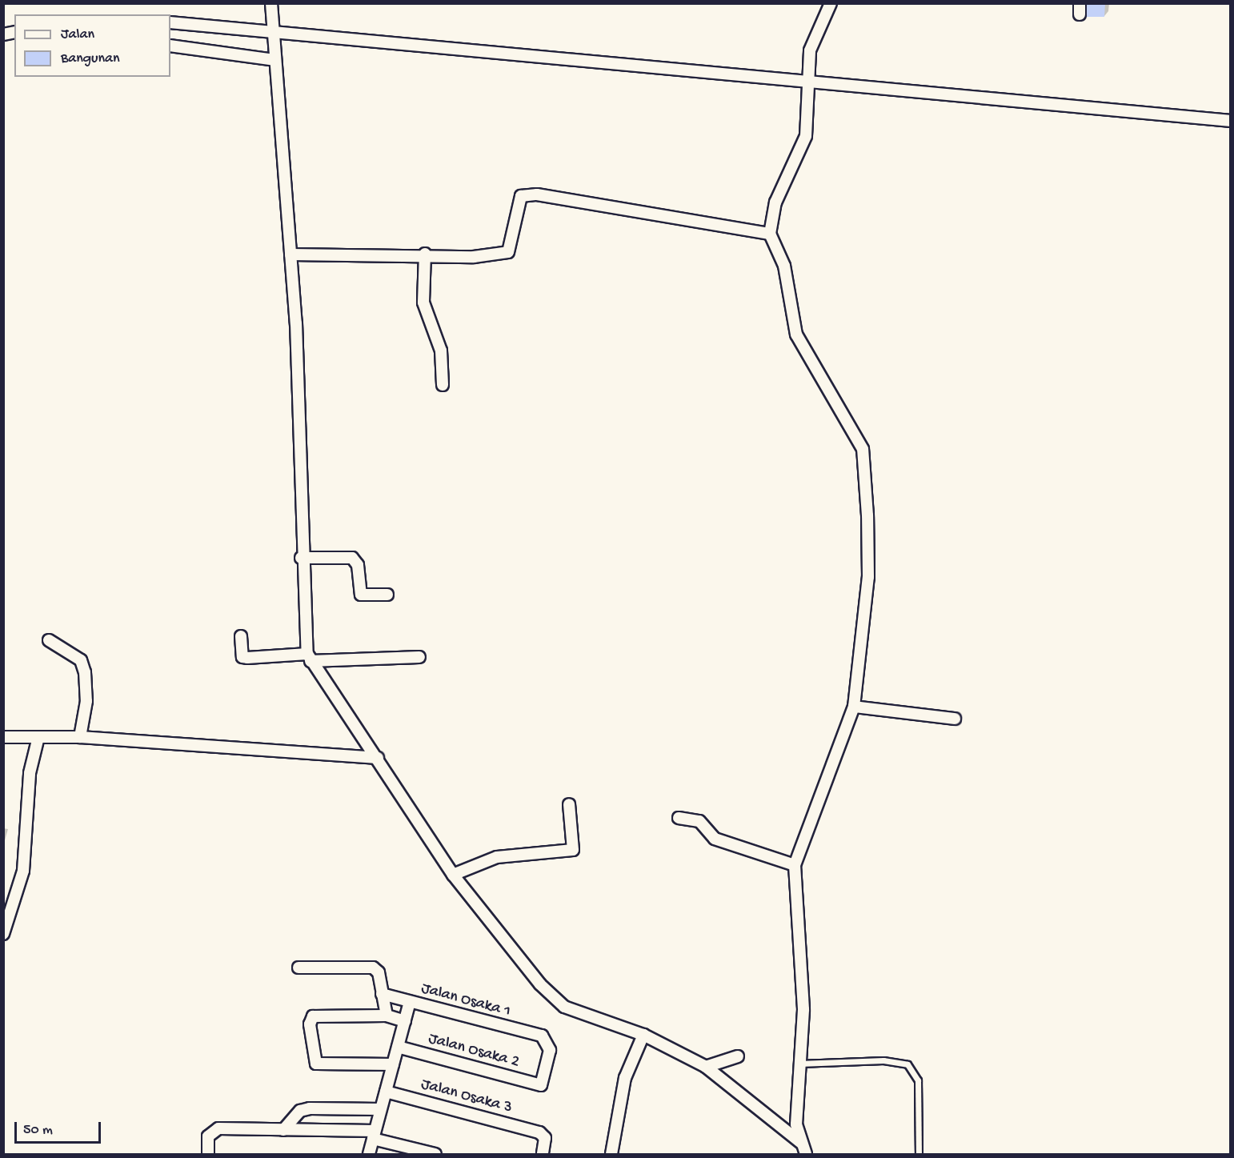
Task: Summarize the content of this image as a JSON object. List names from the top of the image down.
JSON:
{
  "streets": {
    "street": ["Jalan Osaka 1", "Jalan Osaka 2", "Jalan Osaka 3"]
  },
  "crossings": [
    ["Jalan Osaka 1", "Jalan Osaka 2"]
  ],
  "legend": ["Jalan", "Bangunan"],
  "scale_bar": "50 m"
}
